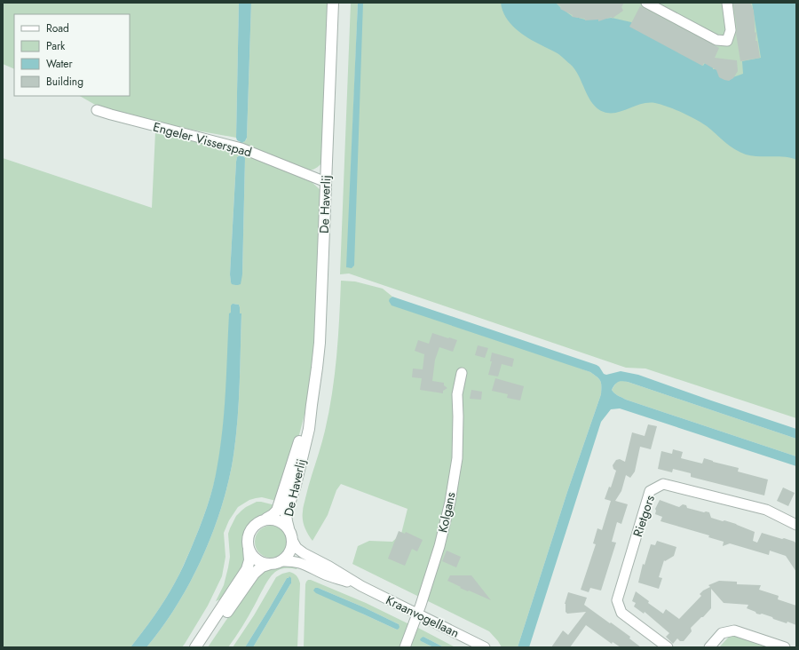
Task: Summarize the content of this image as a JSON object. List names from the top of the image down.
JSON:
{
  "streets": {
    "street": [
      "Engeler Visserspad",
      "De Haverlij",
      "Kolgans",
      "Rietgors",
      "Kraanvogellaan"
    ]
  },
  "crossings": [
    ["Engeler Visserspad", "De Haverlij"],
    ["De Haverlij", "Kraanvogellaan"],
    ["Kolgans", "Kraanvogellaan"]
  ],
  "legend": [
    "Road",
    "Park",
    "Water",
    "Building"
  ]
}
